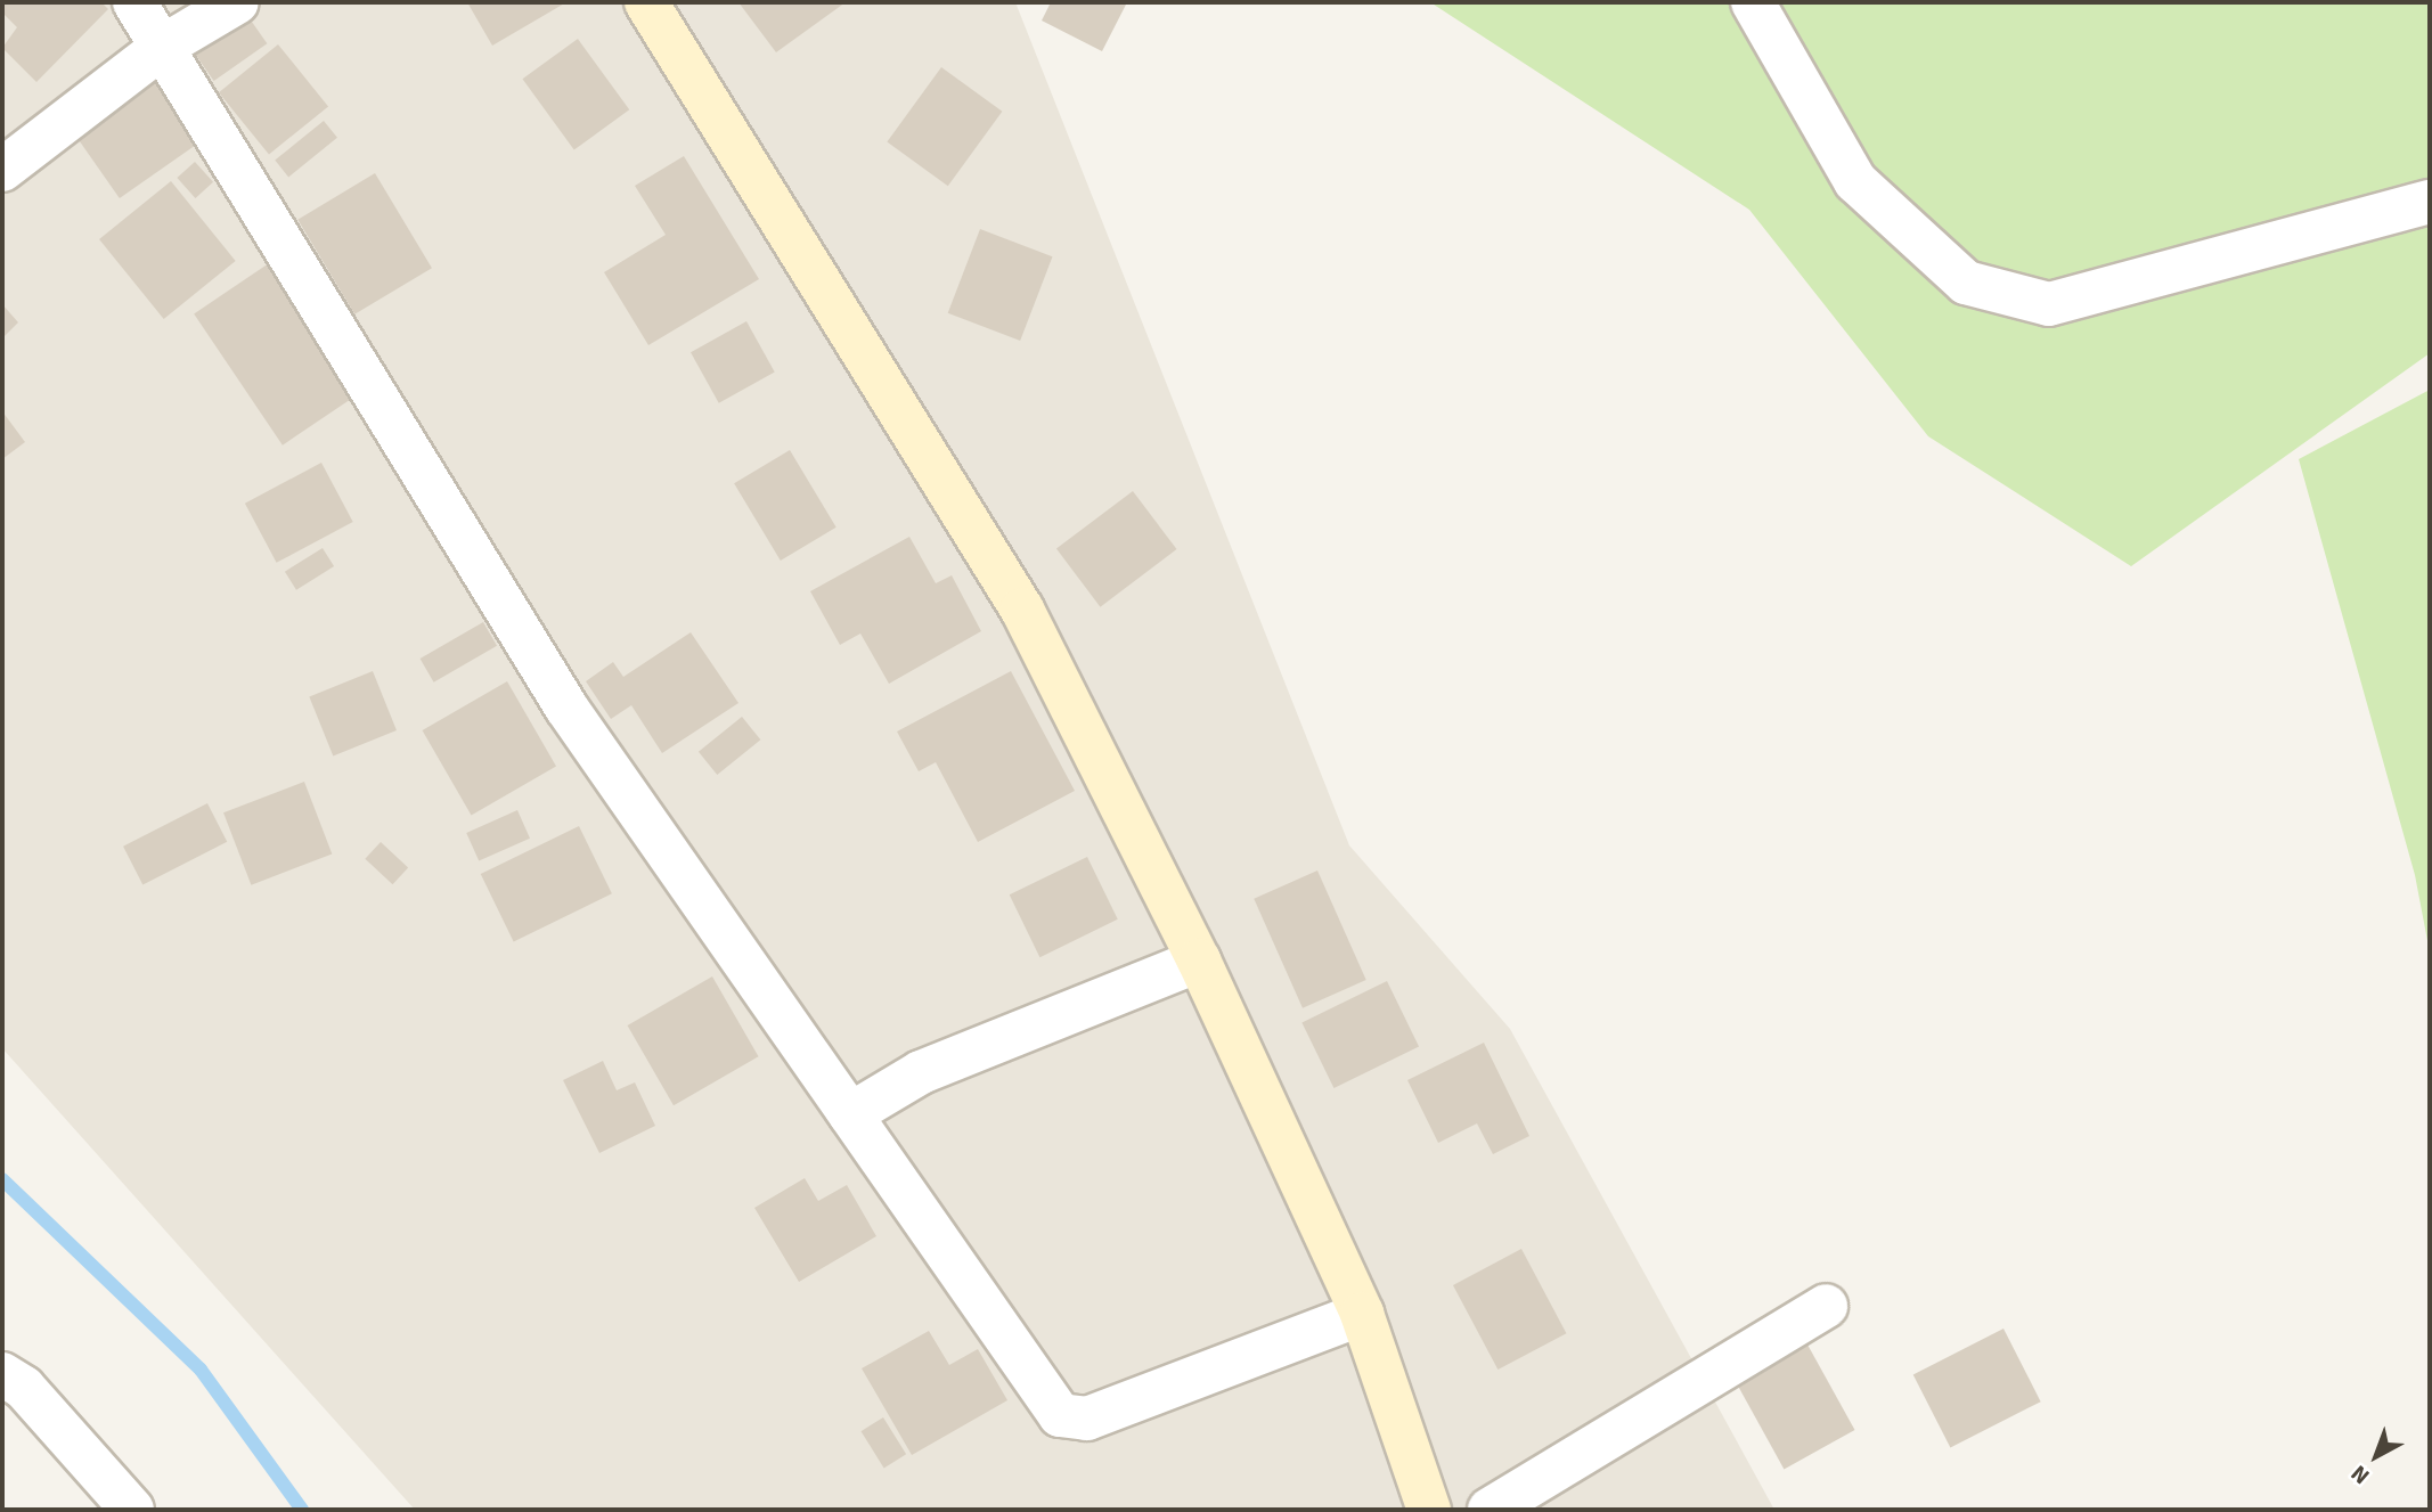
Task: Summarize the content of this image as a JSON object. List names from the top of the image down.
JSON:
{
  "north": "bottom left"
}
